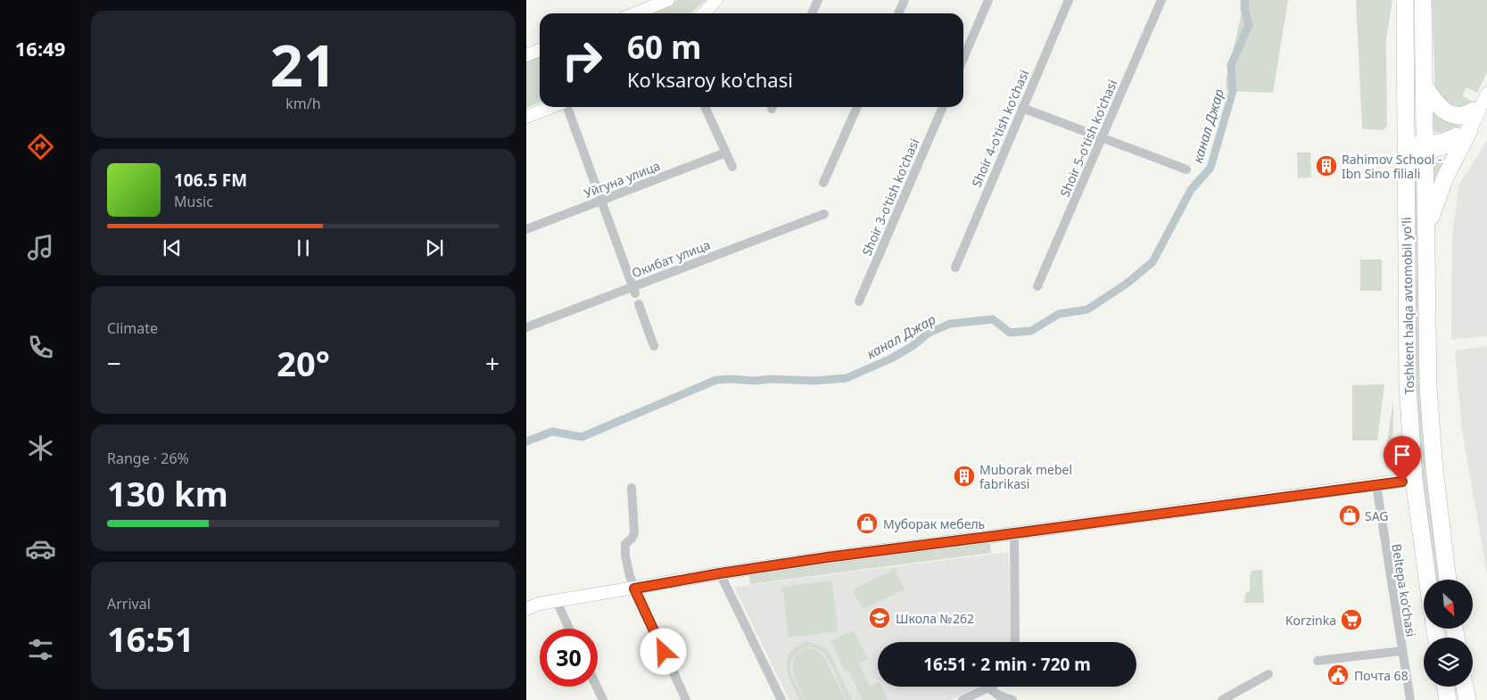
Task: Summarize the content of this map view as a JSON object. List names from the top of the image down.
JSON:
{
  "streets": {
    "highway": ["Toshkent halqa avtomobil yo'li"],
    "street": [
      "Shoir 4-o'tish ko'chasi",
      "Shoir 5-o'tish ko'chasi",
      "Уйгуна улица",
      "Shoir 3-o'tish ko'chasi",
      "Окибат улица",
      "Beltepa ko'chasi"
    ]
  },
  "water": ["канал Джар"],
  "places": {
    "building": ["Rahimov School - Ibn Sino filiali", "Muborak mebel fabrikasi"],
    "shop": ["SAG", "Муборак мебель"],
    "school or university": ["Школа №262"],
    "supermarket": ["Korzinka"],
    "public building": ["Почта 68"]
  },
  "north": "bottom right",
  "page": {
    "tabs": "16:49",
    "tile": [
      ["21", "km/h"],
      "Climate",
      ["Range · 26%", "130 km"],
      ["Arrival", "16:51"]
    ],
    "turn": ["60 m", "Ko'ksaroy ko'chasi"],
    "song": ["106.5 FM", "Music"],
    "heat": ["−", "20°", "+"],
    "limit": "30",
    "trip": "16:51 · 2 min · 720 m"
  }
}
